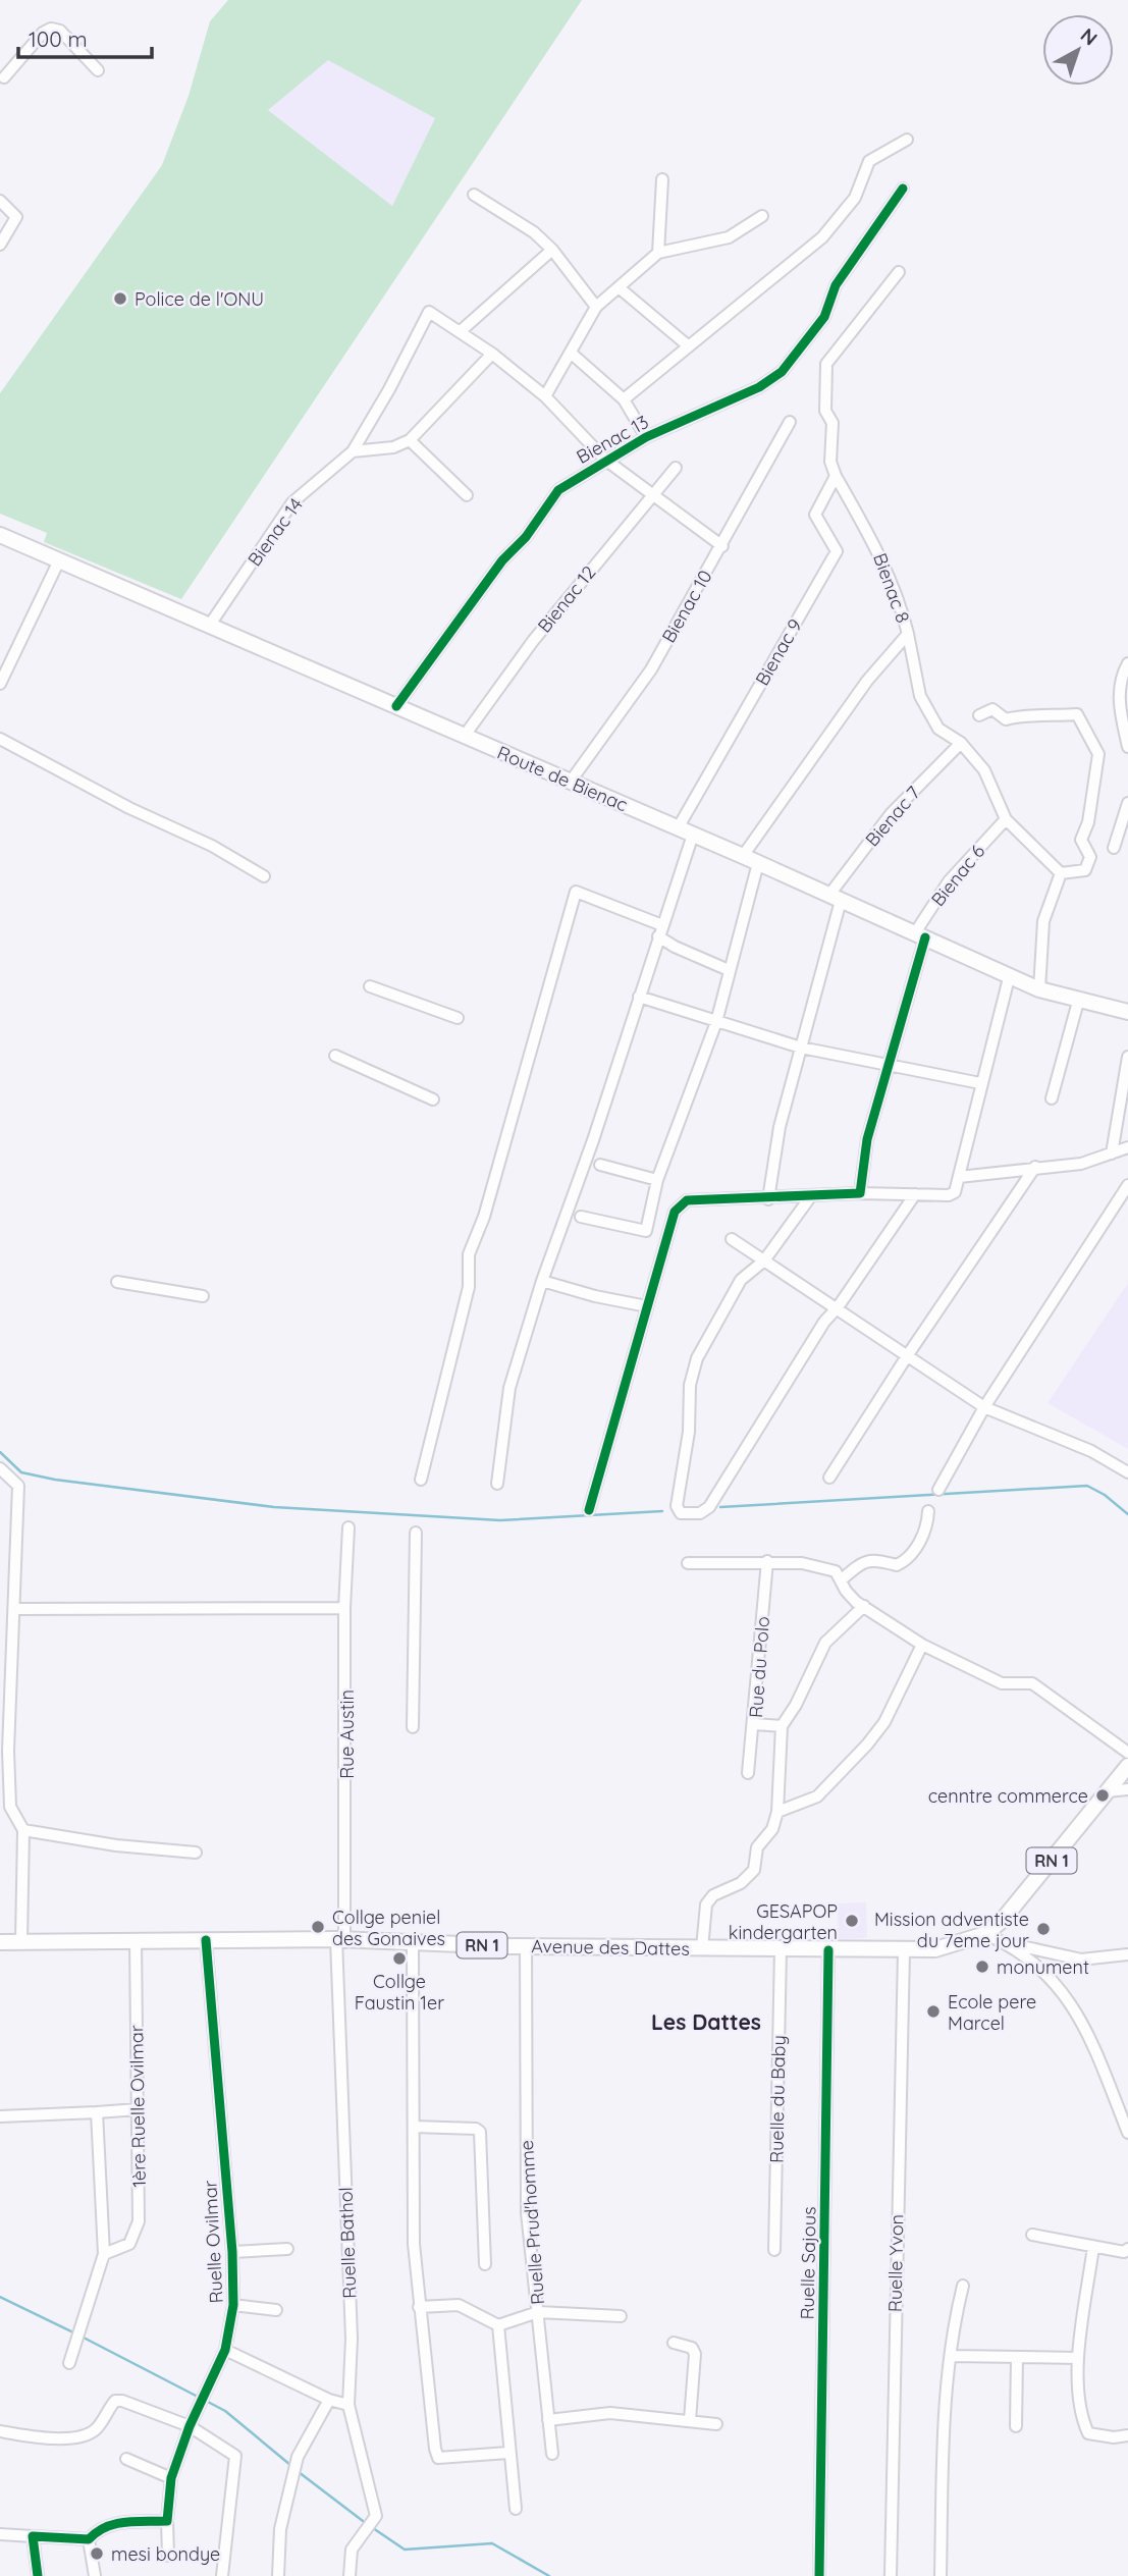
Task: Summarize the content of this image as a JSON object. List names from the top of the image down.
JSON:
{
  "streets": {
    "main road": ["Route de Bienac", "RN 1", "Avenue des Dattes"],
    "street": [
      "Bienac 13",
      "Bienac 14",
      "Bienac 8",
      "Bienac 12",
      "Bienac 10",
      "Bienac 9",
      "Bienac 7",
      "Bienac 6",
      "Rue du Polo",
      "Rue Austin",
      "Ruelle du Baby",
      "1ère Ruelle Ovilmar",
      "Ruelle Prud'homme",
      "Ruelle Ovilmar",
      "Ruelle Bathol",
      "Ruelle Sajous",
      "Ruelle Yvon"
    ]
  },
  "crossings": [
    ["Bienac 13", "Route de Bienac"],
    ["Bienac 14", "Route de Bienac"],
    ["Bienac 8", "Bienac 9"],
    ["Bienac 8", "Route de Bienac"],
    ["Bienac 12", "Route de Bienac"],
    ["Bienac 10", "Route de Bienac"],
    ["Bienac 9", "Route de Bienac"],
    ["Route de Bienac", "Bienac 7"],
    ["Route de Bienac", "Bienac 6"],
    ["Rue Austin", "Avenue des Dattes"],
    ["Rue Austin", "Ruelle Bathol"],
    ["RN 1", "Avenue des Dattes"],
    ["Avenue des Dattes", "Ruelle du Baby"],
    ["Avenue des Dattes", "1ère Ruelle Ovilmar"],
    ["Avenue des Dattes", "Ruelle Prud'homme"],
    ["Avenue des Dattes", "Ruelle Ovilmar"],
    ["Avenue des Dattes", "Ruelle Bathol"],
    ["Avenue des Dattes", "Ruelle Sajous"],
    ["Avenue des Dattes", "Ruelle Yvon"]
  ],
  "districts": ["Les Dattes"],
  "places": [
    "Police de l'ONU",
    "cenntre commerce",
    "GESAPOP kindergarten",
    "Collge peniel des Gonaives",
    "Mission adventiste du 7eme jour",
    "Collge Faustin 1er",
    "monument",
    "Ecole pere Marcel",
    "mesi bondye"
  ],
  "scale_bar": "100 m",
  "north": "top right"
}
